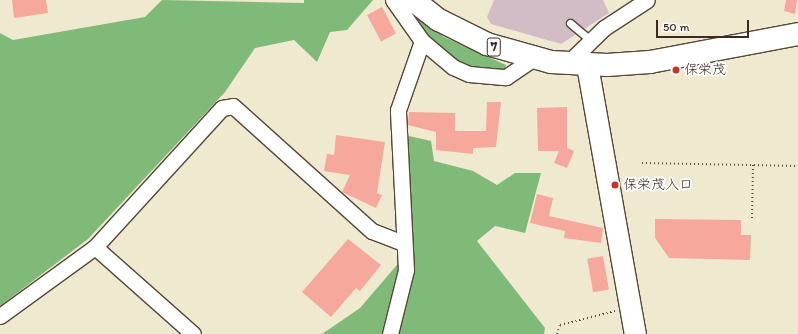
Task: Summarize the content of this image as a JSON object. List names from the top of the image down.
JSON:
{
  "streets": {
    "main road": ["7"]
  },
  "places": ["保栄茂", "保栄茂入口"],
  "scale_bar": "50 m"
}
